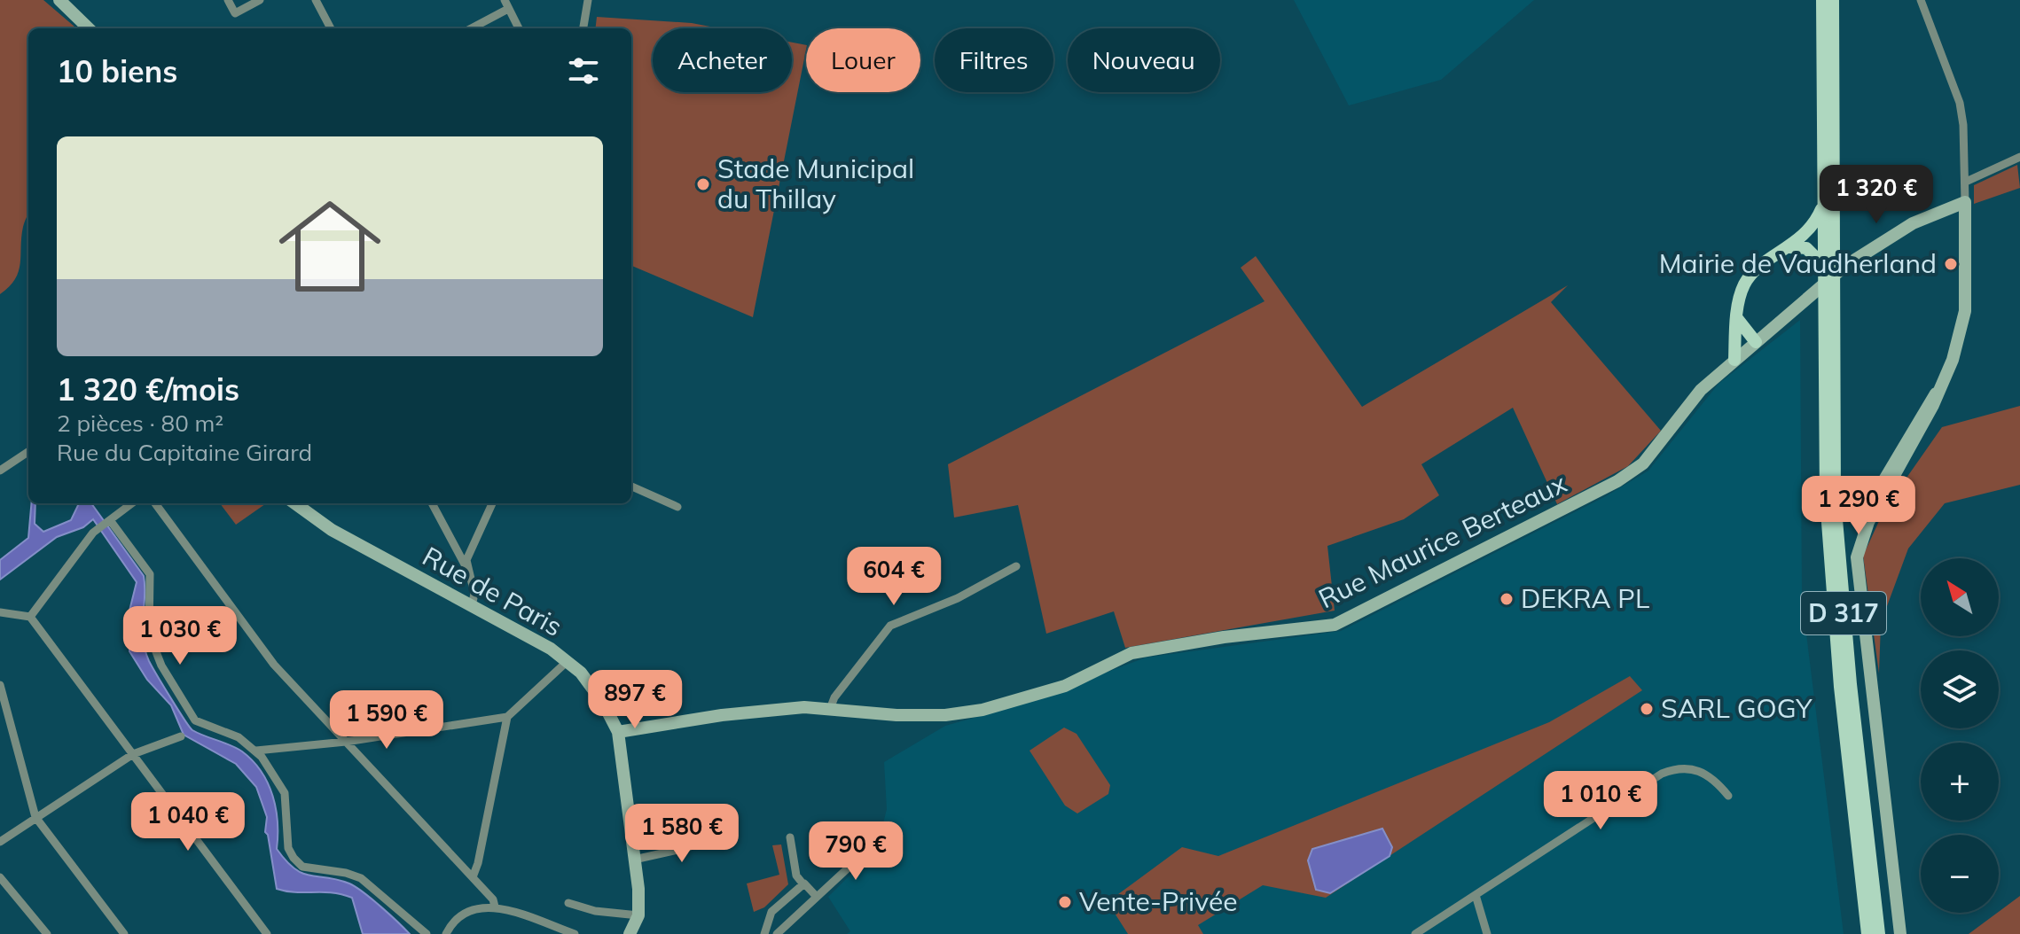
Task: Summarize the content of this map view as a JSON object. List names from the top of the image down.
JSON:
{
  "streets": {
    "main road": ["D 317"],
    "street": ["Rue Maurice Berteaux", "Rue de Paris"]
  },
  "crossings": [
    ["Rue Maurice Berteaux", "Rue de Paris"],
    ["Rue Maurice Berteaux", "D 317"]
  ],
  "places": [
    "Stade Municipal du Thillay",
    "Mairie de Vaudherland",
    "DEKRA PL",
    "SARL GOGY",
    "Vente-Privée"
  ],
  "north": "top left",
  "page": {
    "chip": [
      "Acheter",
      "Louer",
      "Filtres",
      "Nouveau"
    ],
    "heading": "10 biens",
    "list": [
      {
        "name": "1 320 €/mois",
        "note": "2 pièces · 80 m² · Rue du Capitaine Girard"
      }
    ],
    "price": [
      "1 320 €",
      "1 290 €",
      "604 €",
      "1 030 €",
      "897 €",
      "1 590 €",
      "1 010 €",
      "1 040 €",
      "1 580 €",
      "790 €"
    ],
    "map_buttons": ["+", "−"]
  }
}
